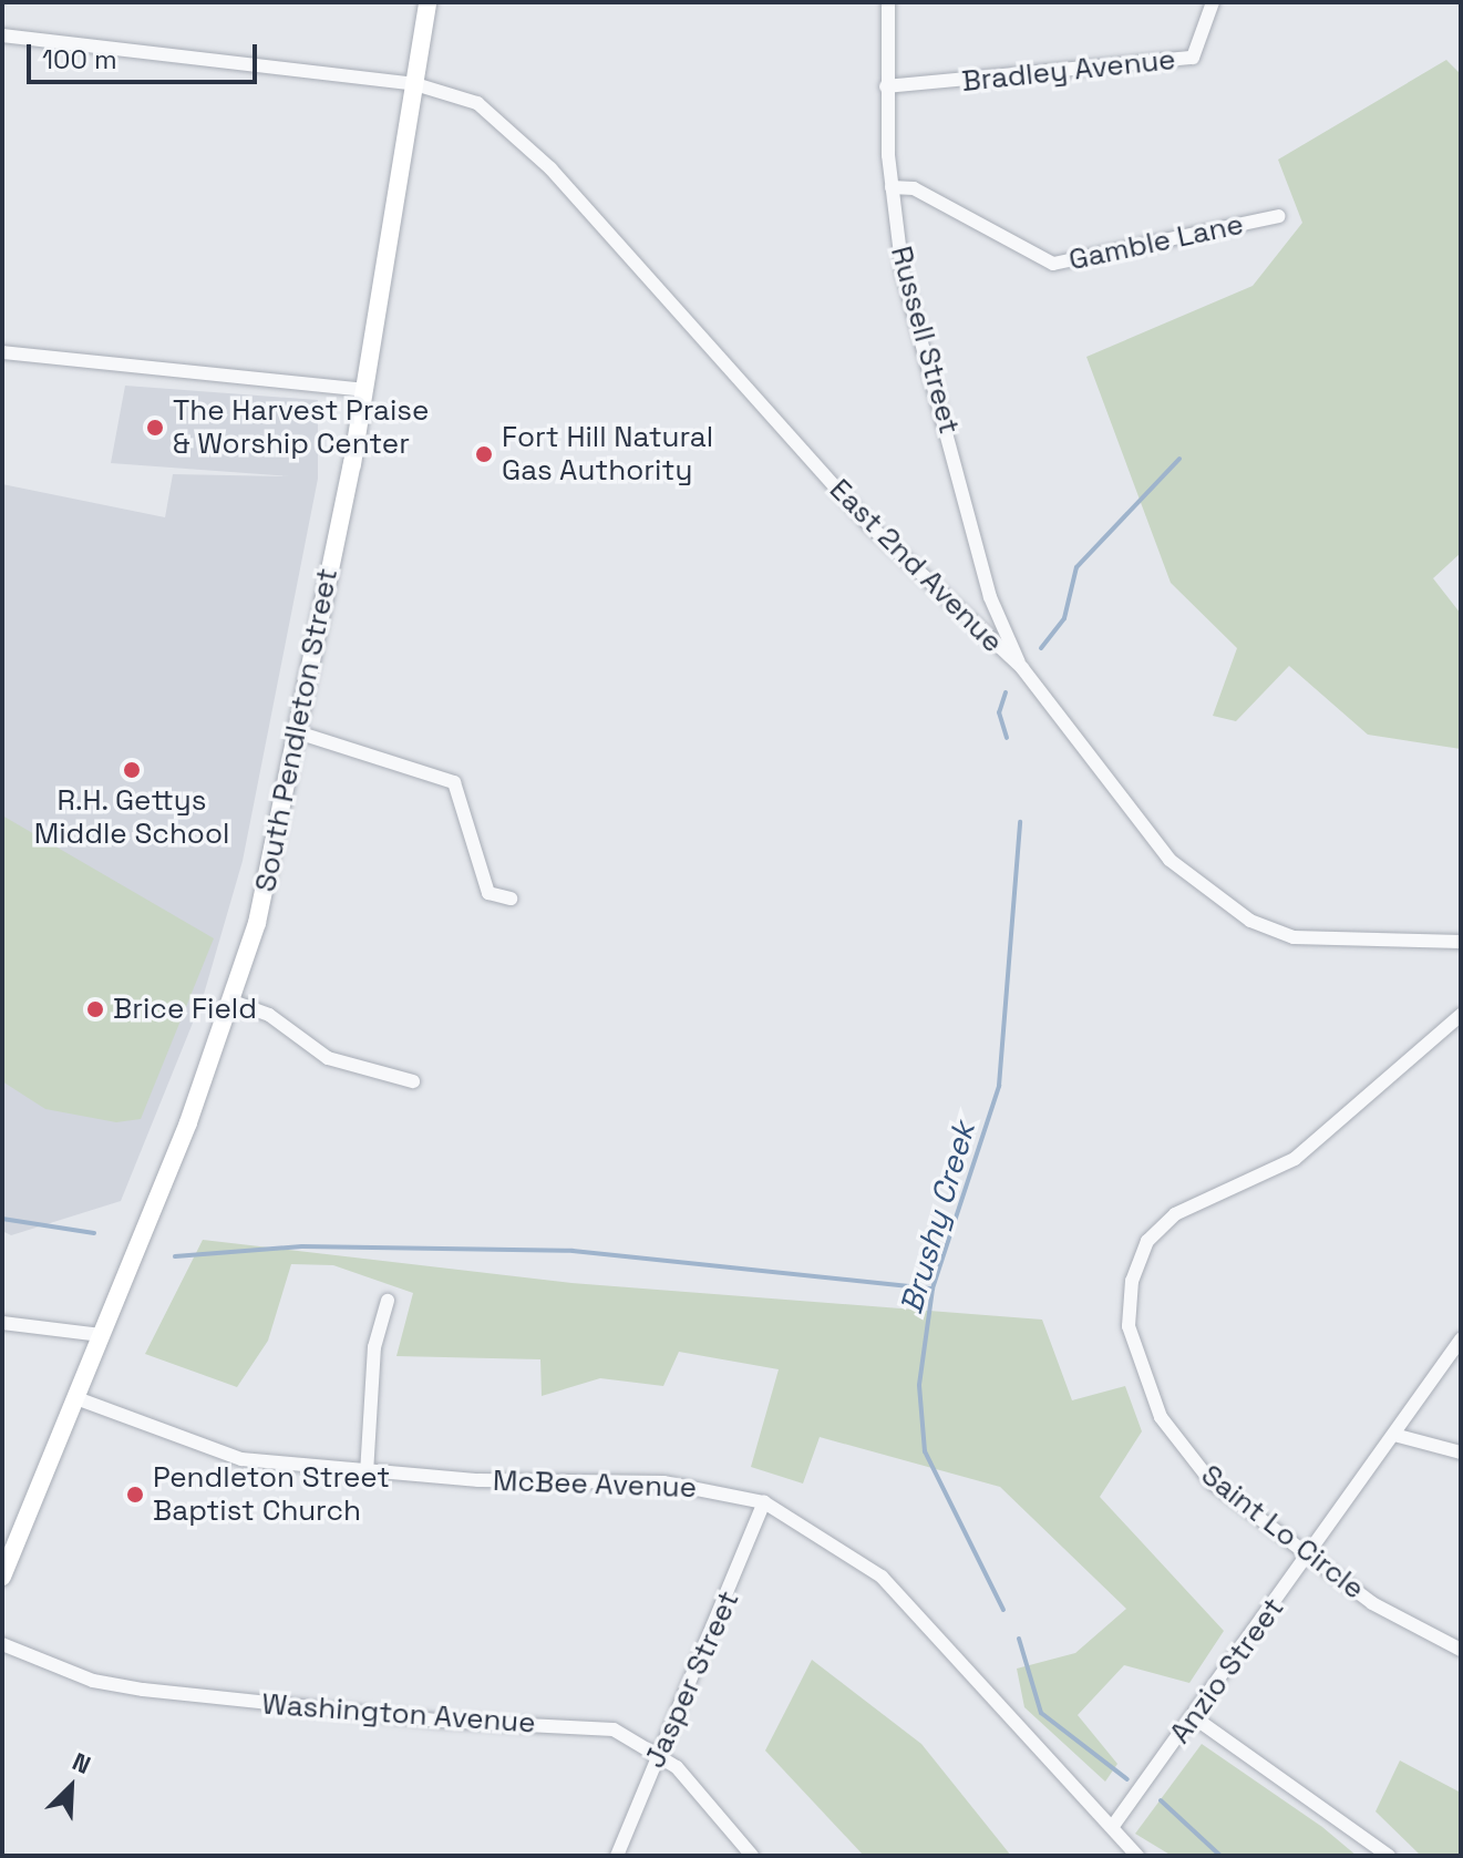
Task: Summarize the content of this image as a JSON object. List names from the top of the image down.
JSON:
{
  "streets": {
    "main road": ["South Pendleton Street"],
    "street": [
      "Bradley Avenue",
      "Gamble Lane",
      "Russell Street",
      "East 2nd Avenue",
      "McBee Avenue",
      "Saint Lo Circle",
      "Anzio Street",
      "Jasper Street",
      "Washington Avenue"
    ]
  },
  "crossings": [
    ["Bradley Avenue", "Russell Street"],
    ["Gamble Lane", "Russell Street"],
    ["Russell Street", "East 2nd Avenue"],
    ["East 2nd Avenue", "South Pendleton Street"],
    ["South Pendleton Street", "McBee Avenue"],
    ["McBee Avenue", "Anzio Street"],
    ["McBee Avenue", "Jasper Street"],
    ["Saint Lo Circle", "Anzio Street"],
    ["Jasper Street", "Washington Avenue"]
  ],
  "water": ["Brushy Creek"],
  "places": [
    "The Harvest Praise & Worship Center",
    "Fort Hill Natural Gas Authority",
    "R.H. Gettys Middle School",
    "Brice Field",
    "Pendleton Street Baptist Church"
  ],
  "scale_bar": "100 m",
  "north": "top right"
}
